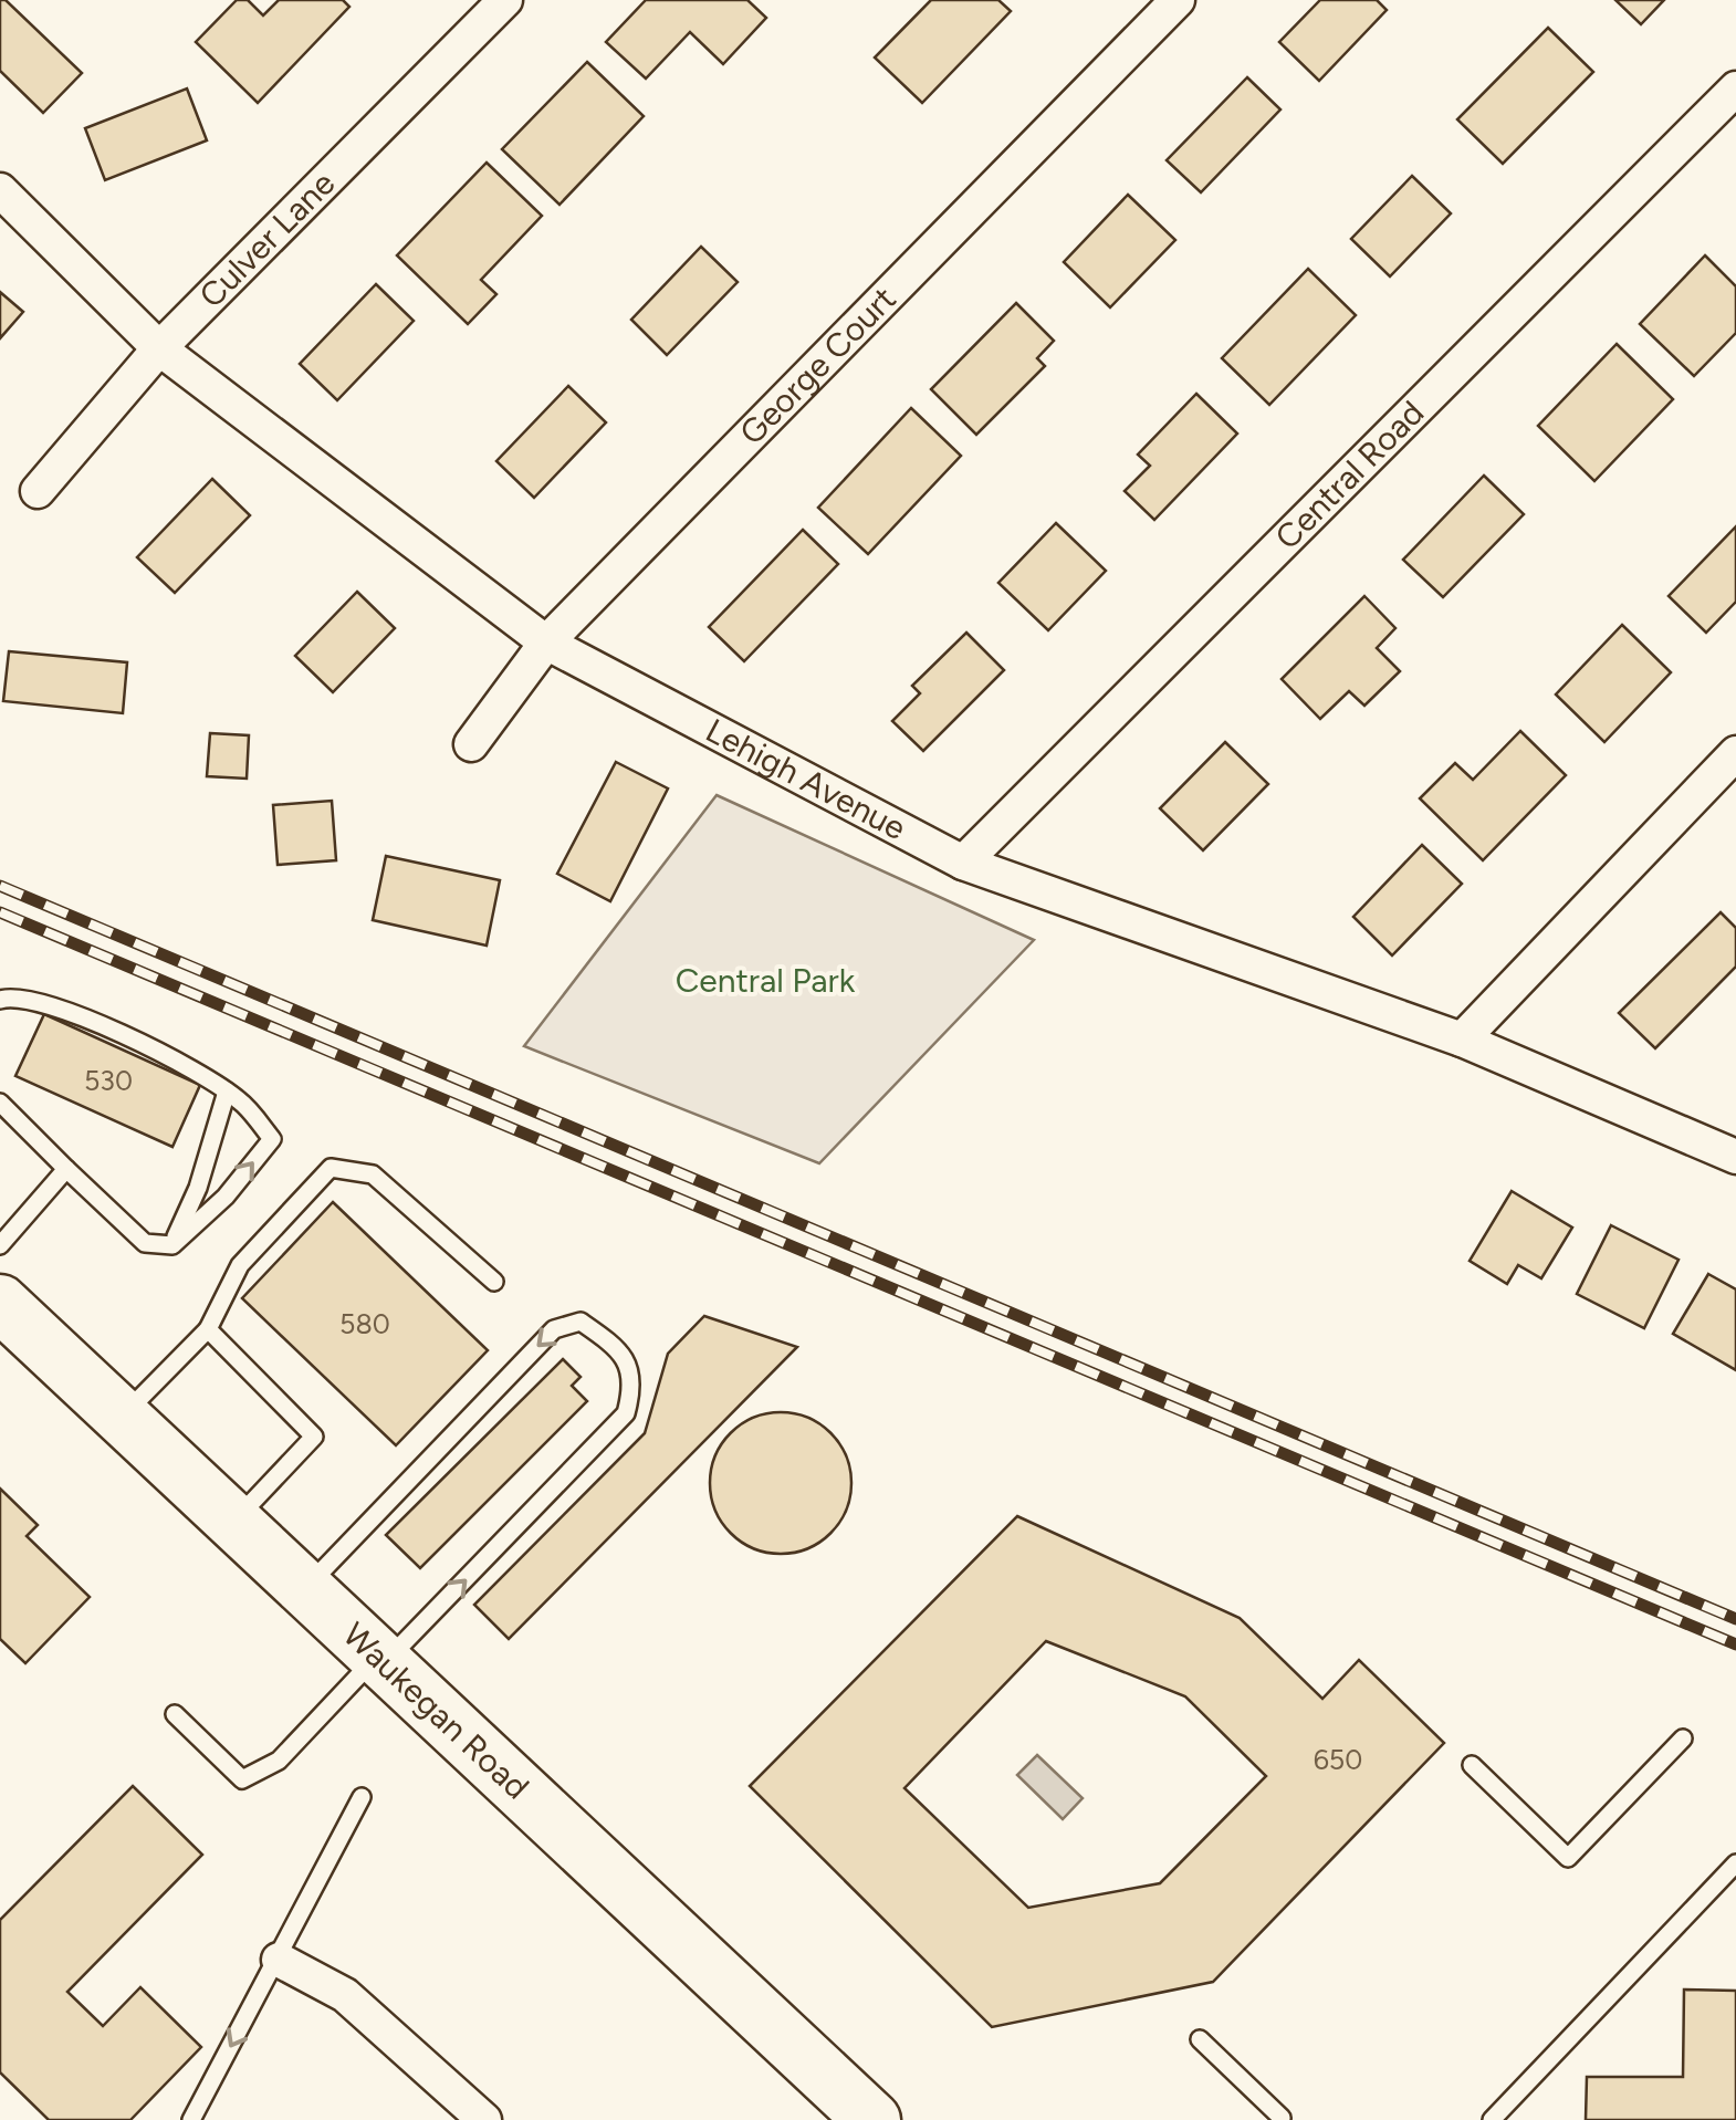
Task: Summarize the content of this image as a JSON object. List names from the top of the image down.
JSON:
{
  "streets": {
    "main road": ["Waukegan Road"],
    "street": [
      "Culver Lane",
      "George Court",
      "Central Road",
      "Lehigh Avenue"
    ]
  },
  "crossings": [
    ["Culver Lane", "Lehigh Avenue"],
    ["George Court", "Lehigh Avenue"],
    ["Central Road", "Lehigh Avenue"]
  ],
  "parks": ["Central Park"],
  "house_numbers": ["530", "580", "650"]
}
